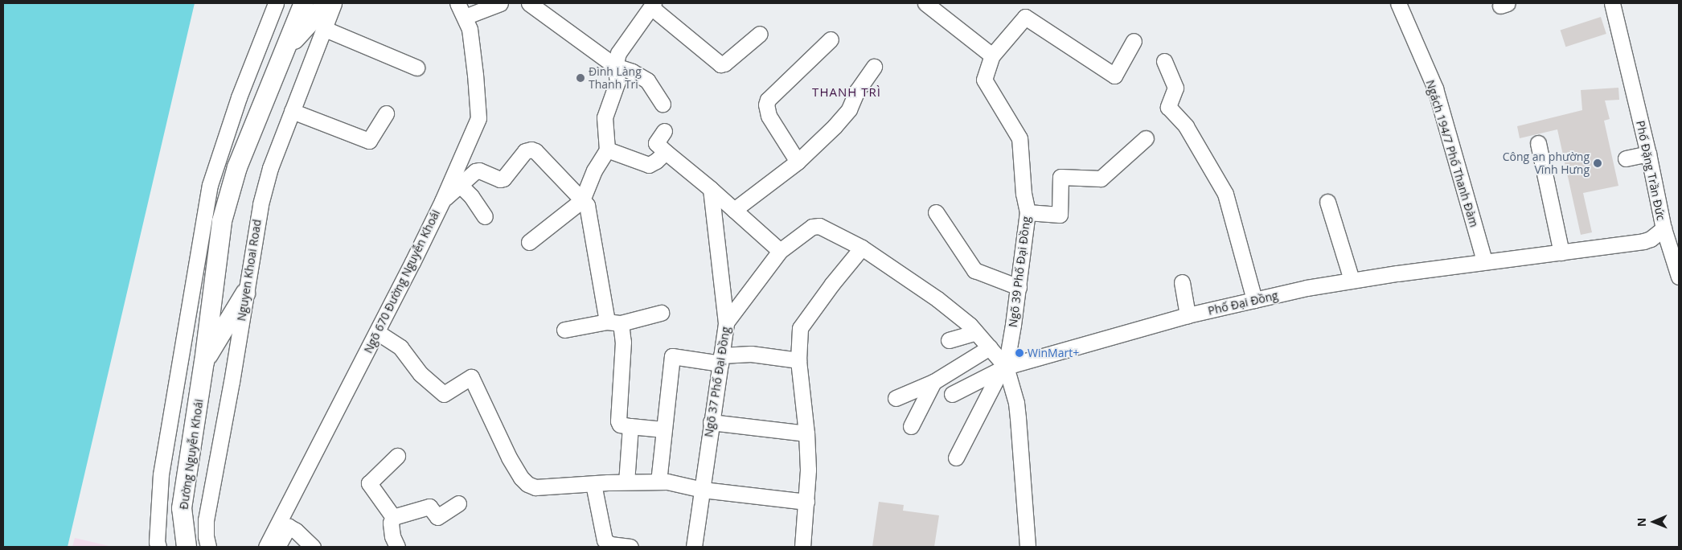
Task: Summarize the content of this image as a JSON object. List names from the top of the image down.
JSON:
{
  "streets": {
    "main road": ["Đường Nguyễn Khoái"],
    "street": [
      "Ngách 194/7 Phố Thanh Đàm",
      "Phố Đặng Trần Đức",
      "Nguyen Khoai Road",
      "Ngõ 39 Phố Đại Đồng",
      "Ngõ 670 Đường Nguyễn Khoái",
      "Phố Đại Đồng",
      "Ngõ 37 Phố Đại Đồng"
    ]
  },
  "crossings": [
    ["Ngách 194/7 Phố Thanh Đàm", "Phố Đặng Trần Đức"],
    ["Ngách 194/7 Phố Thanh Đàm", "Phố Đại Đồng"],
    ["Phố Đặng Trần Đức", "Phố Đại Đồng"],
    ["Ngõ 39 Phố Đại Đồng", "Phố Đại Đồng"]
  ],
  "districts": ["THANH TRÌ"],
  "places": ["Đình Làng Thanh Trì", "Công an phường Vĩnh Hưng", "WinMart+"],
  "north": "left"
}
